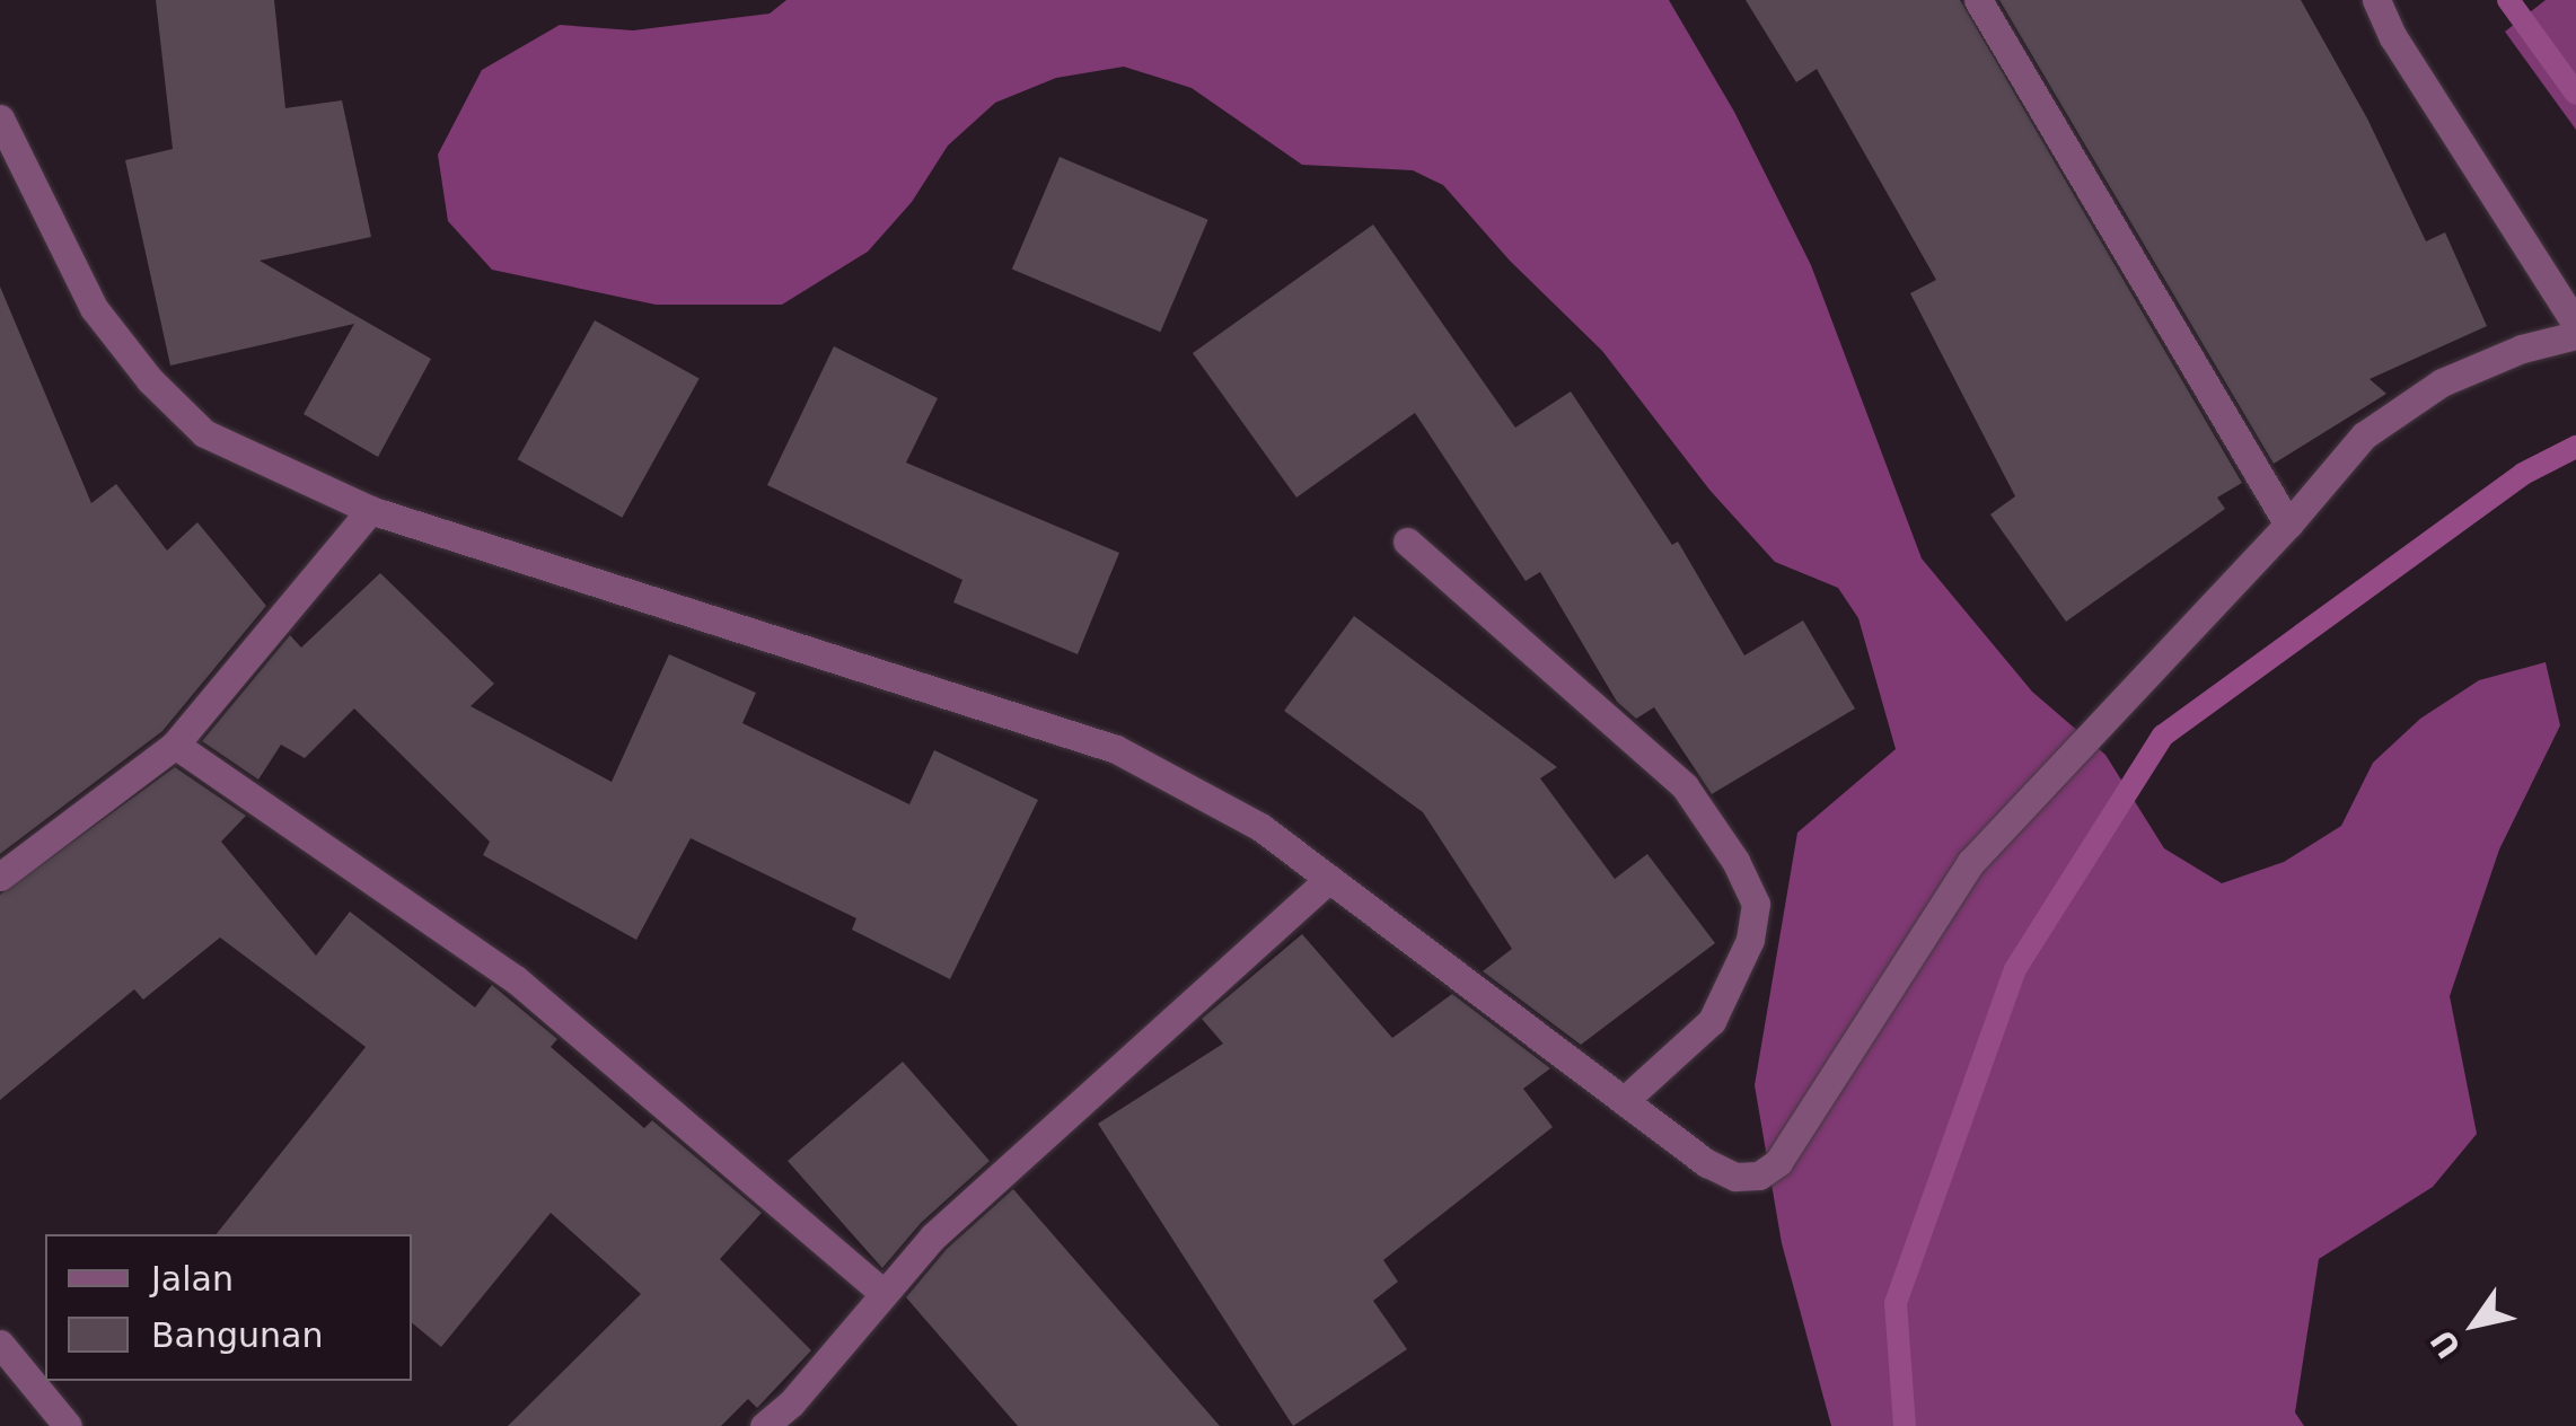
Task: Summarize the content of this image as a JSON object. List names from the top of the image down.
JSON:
{
  "legend": ["Jalan", "Bangunan"],
  "north": "bottom left"
}
